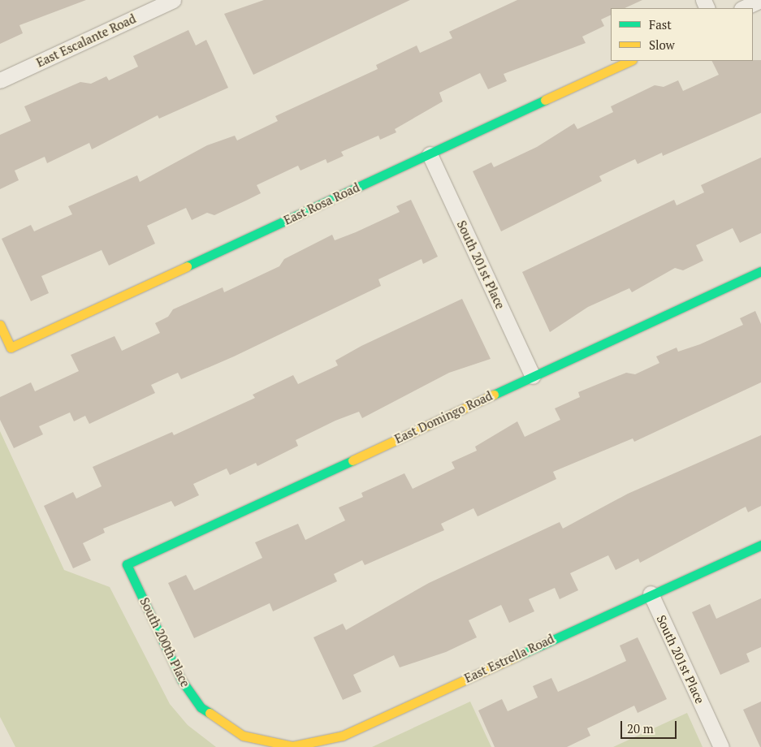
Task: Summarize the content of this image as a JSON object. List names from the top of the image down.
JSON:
{
  "streets": {
    "street": [
      "East Escalante Road",
      "East Rosa Road",
      "South 201st Place",
      "East Domingo Road",
      "South 200th Place",
      "East Estrella Road"
    ]
  },
  "crossings": [
    ["East Rosa Road", "South 201st Place"],
    ["South 201st Place", "East Domingo Road"],
    ["South 201st Place", "East Estrella Road"],
    ["East Domingo Road", "South 200th Place"],
    ["South 200th Place", "East Estrella Road"]
  ],
  "legend": ["Fast", "Slow"],
  "scale_bar": "20 m"
}
